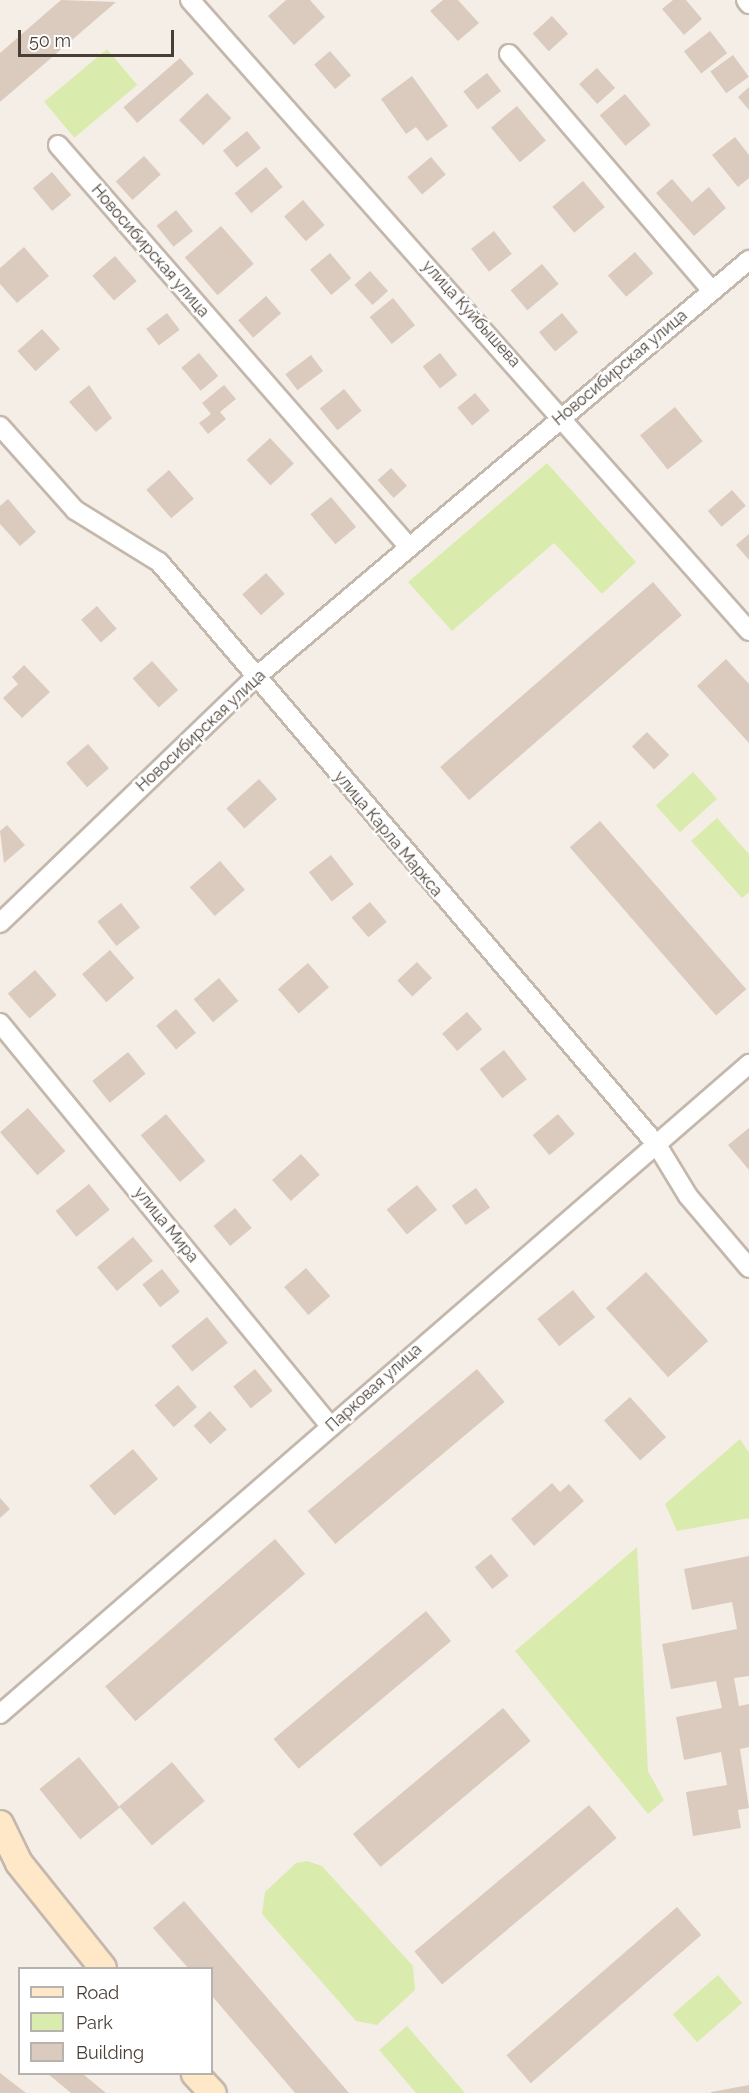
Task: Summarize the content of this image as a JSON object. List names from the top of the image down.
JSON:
{
  "streets": {
    "street": [
      "Новосибирская улица",
      "улица Куйбышева",
      "улица Карла Маркса",
      "улица Мира",
      "Парковая улица"
    ]
  },
  "crossings": [
    ["Новосибирская улица", "улица Куйбышева"],
    ["Новосибирская улица", "улица Карла Маркса"],
    ["улица Карла Маркса", "Парковая улица"],
    ["улица Мира", "Парковая улица"]
  ],
  "legend": ["Road", "Park", "Building"],
  "scale_bar": "50 m"
}
